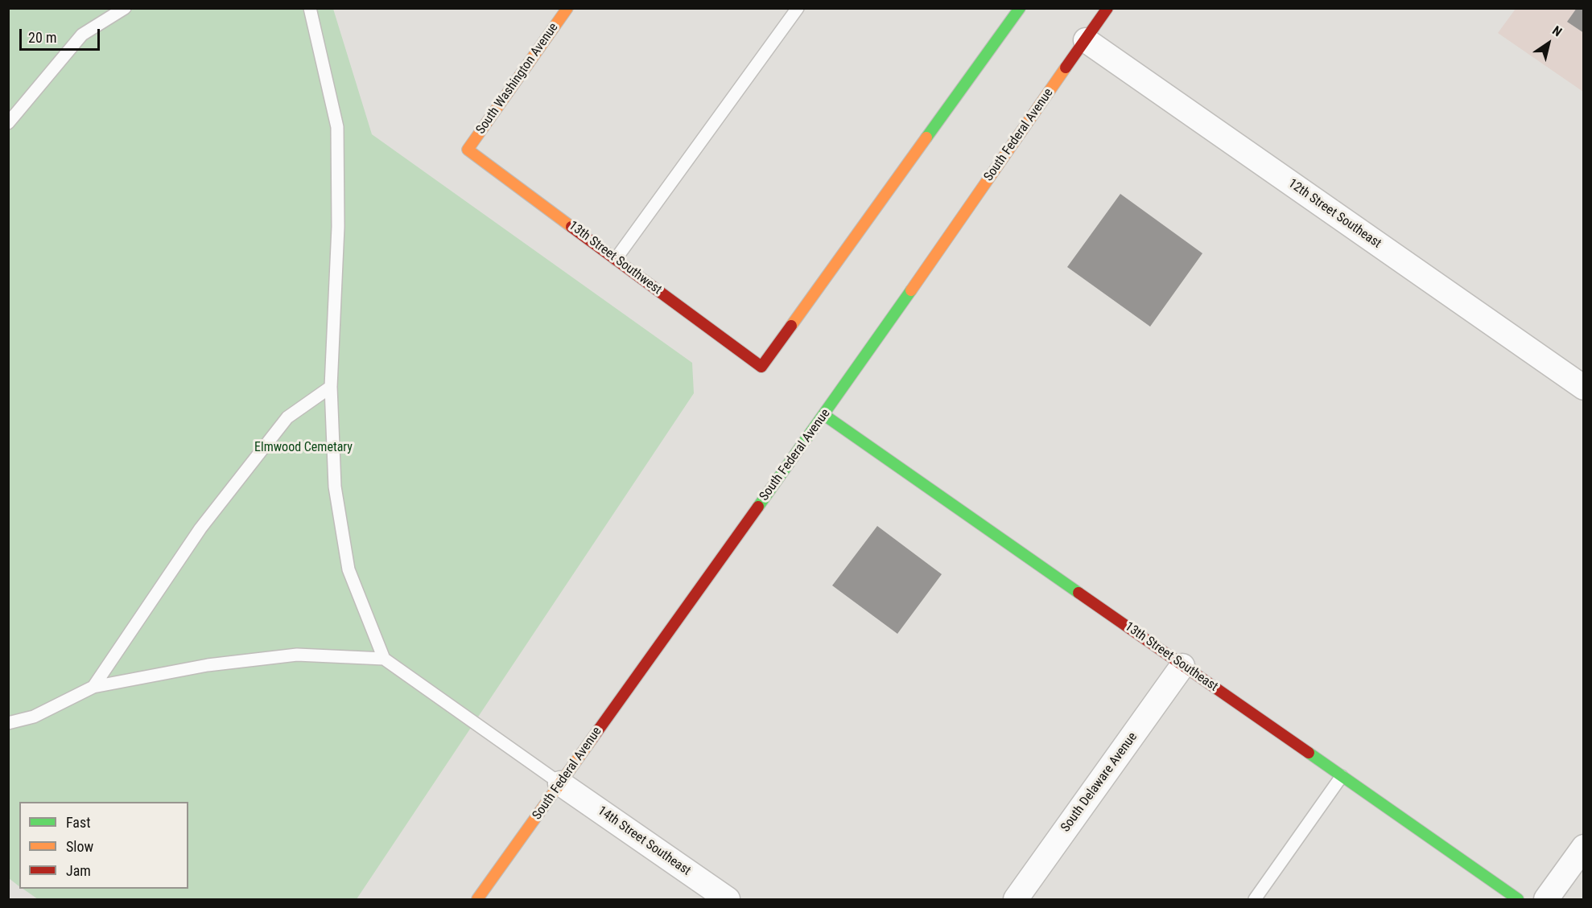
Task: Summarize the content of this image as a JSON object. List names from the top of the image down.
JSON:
{
  "streets": {
    "street": [
      "South Washington Avenue",
      "South Federal Avenue",
      "12th Street Southeast",
      "13th Street Southwest",
      "13th Street Southeast",
      "South Delaware Avenue",
      "14th Street Southeast"
    ]
  },
  "crossings": [
    ["South Washington Avenue", "13th Street Southwest"],
    ["South Federal Avenue", "12th Street Southeast"],
    ["South Federal Avenue", "13th Street Southeast"],
    ["South Federal Avenue", "14th Street Southeast"],
    ["13th Street Southeast", "South Delaware Avenue"]
  ],
  "parks": ["Elmwood Cemetary"],
  "legend": ["Fast", "Slow", "Jam"],
  "scale_bar": "20 m",
  "north": "top right"
}
